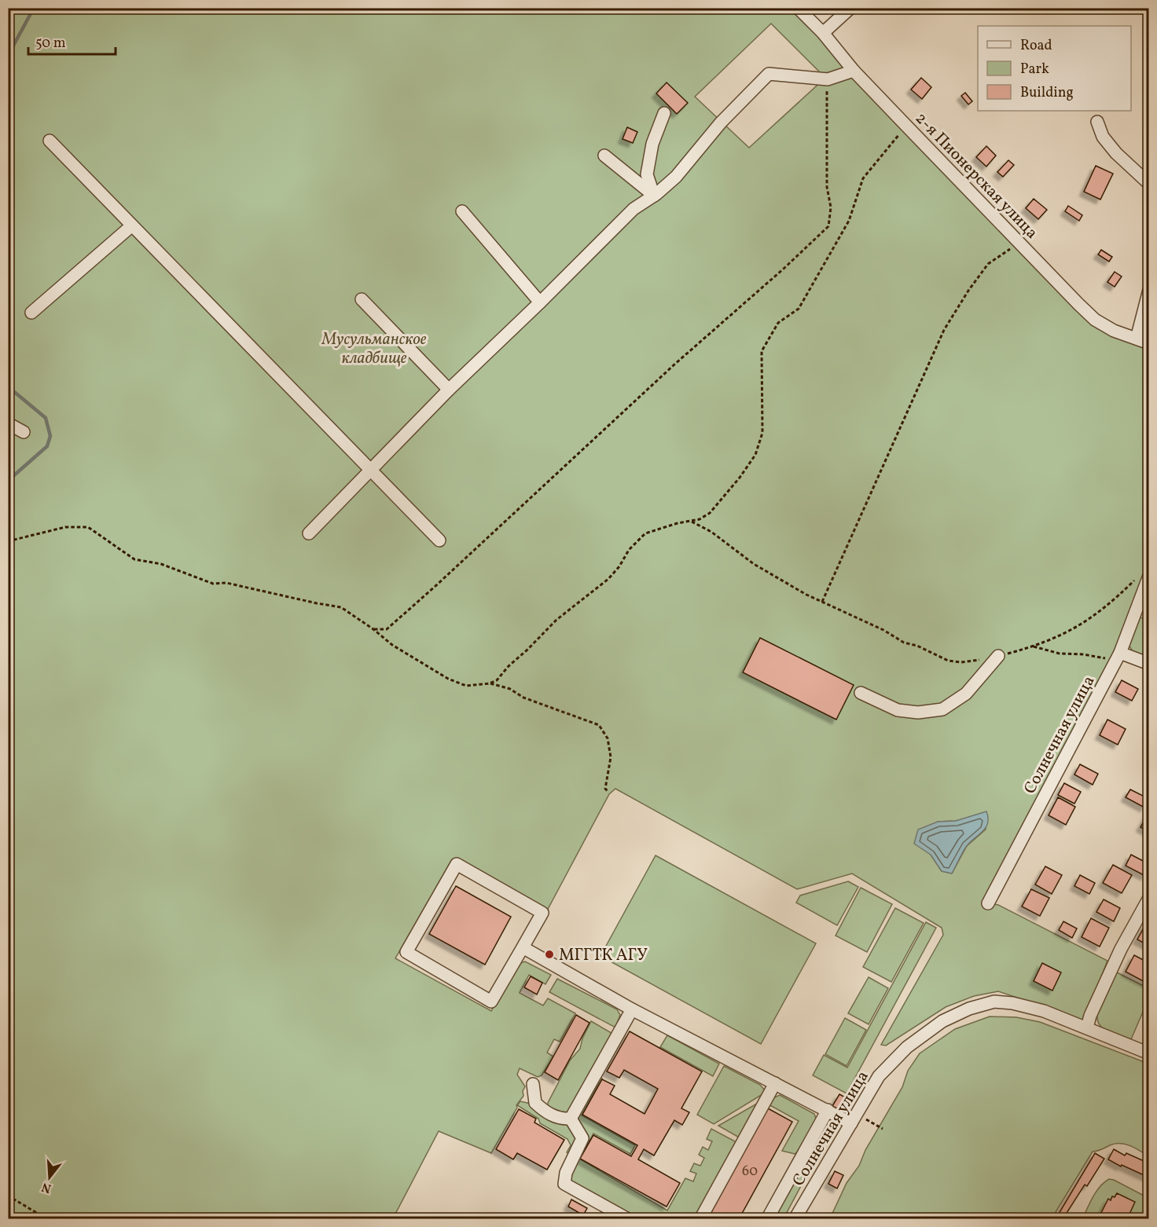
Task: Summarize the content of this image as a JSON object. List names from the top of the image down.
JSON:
{
  "streets": {
    "street": ["2-я Пионерская улица", "Солнечная улица"]
  },
  "parks": ["Мусульманское кладбище"],
  "places": ["МГГТК АГУ"],
  "house_numbers": ["60"],
  "legend": ["Road", "Park", "Building"],
  "scale_bar": "50 m",
  "north": "bottom"
}
